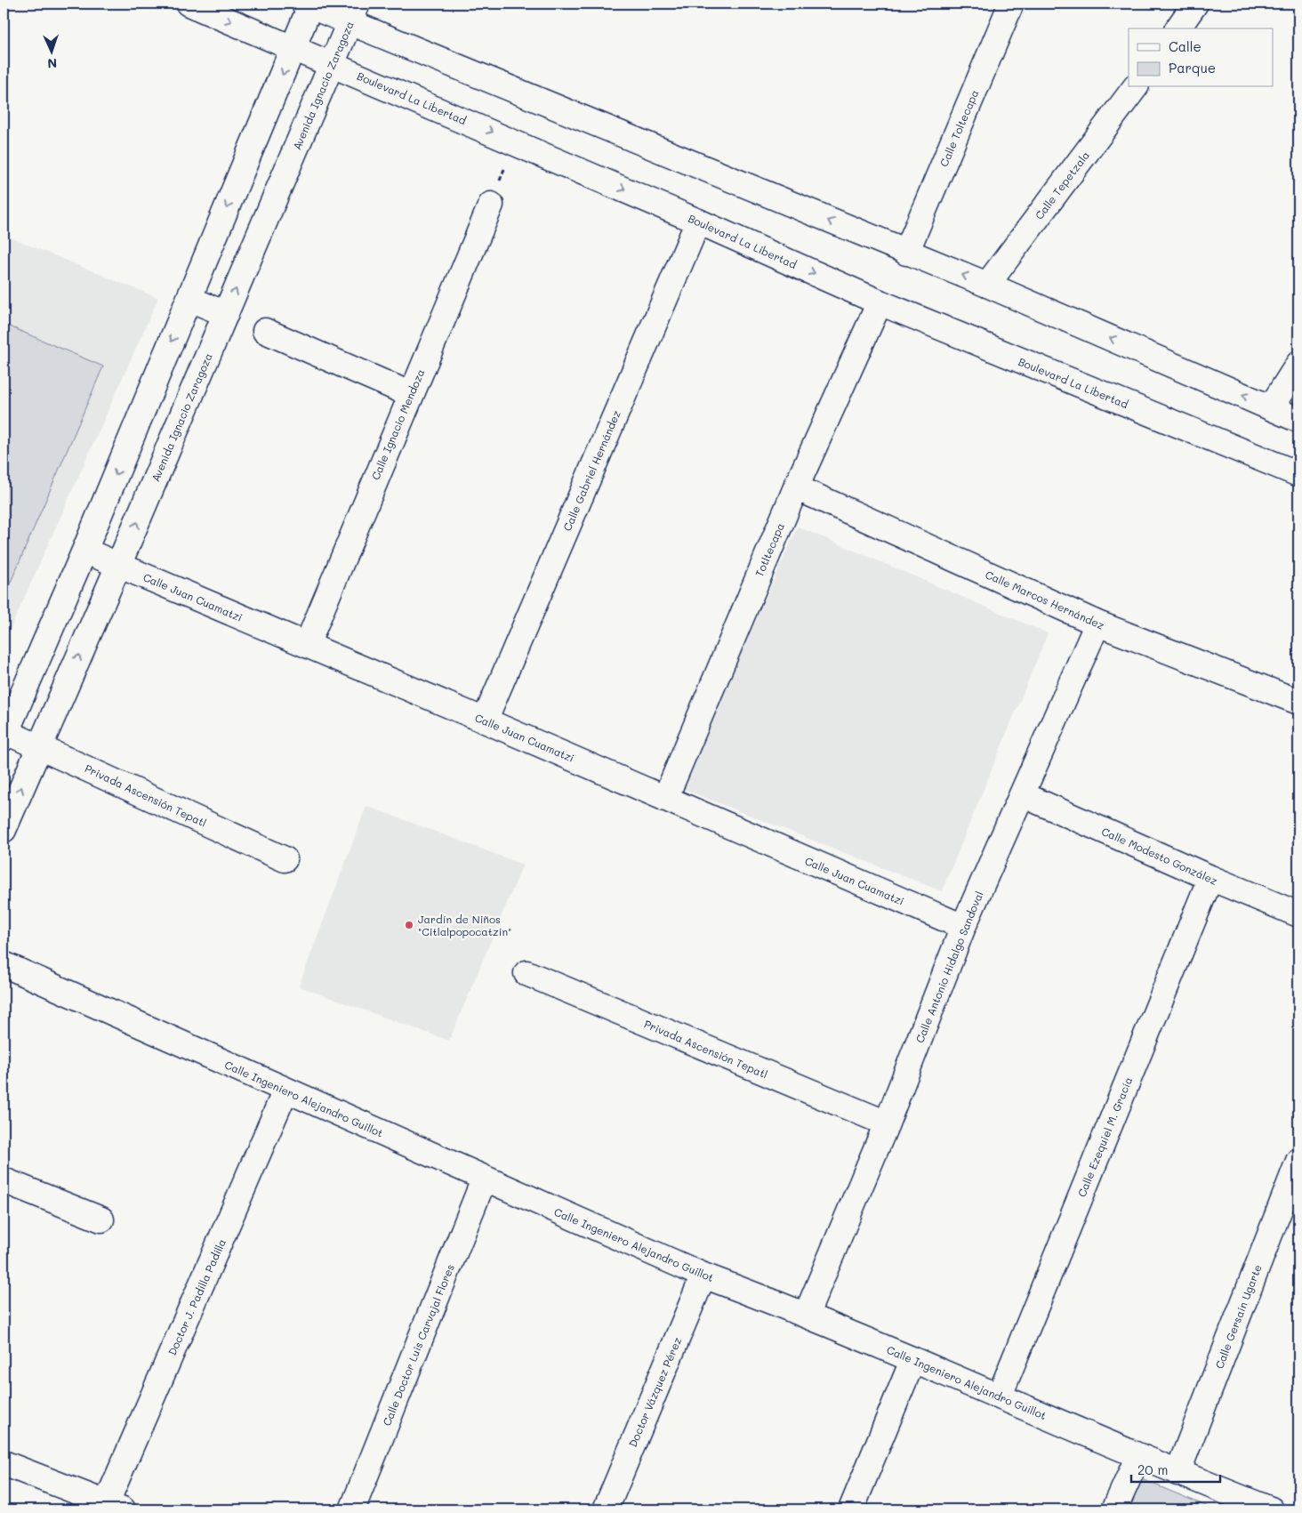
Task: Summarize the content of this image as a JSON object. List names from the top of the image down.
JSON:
{
  "streets": {
    "street": [
      "Avenida Ignacio Zaragoza",
      "Boulevard La Libertad",
      "Calle Toltecapa",
      "Calle Tepetzala",
      "Calle Ignacio Mendoza",
      "Calle Gabriel Hernández",
      "Totltecapa",
      "Calle Juan Cuamatzi",
      "Calle Marcos Hernández",
      "Privada Ascensión Tepatl",
      "Calle Modesto González",
      "Calle Antonio Hidalgo Sandoval",
      "Calle Ingeniero Alejandro Guillot",
      "Calle Ezequiel M. Gracía",
      "Doctor J. Padilla Padilla",
      "Calle Gersaín Ugarte",
      "Calle Doctor Luis Carvajal Flores",
      "Doctor Vázquez Pérez"
    ]
  },
  "crossings": [
    ["Avenida Ignacio Zaragoza", "Boulevard La Libertad"],
    ["Avenida Ignacio Zaragoza", "Calle Juan Cuamatzi"],
    ["Avenida Ignacio Zaragoza", "Privada Ascensión Tepatl"],
    ["Boulevard La Libertad", "Calle Gabriel Hernández"],
    ["Boulevard La Libertad", "Totltecapa"],
    ["Calle Ignacio Mendoza", "Calle Juan Cuamatzi"],
    ["Calle Gabriel Hernández", "Calle Juan Cuamatzi"],
    ["Totltecapa", "Calle Juan Cuamatzi"],
    ["Totltecapa", "Calle Marcos Hernández"],
    ["Calle Juan Cuamatzi", "Calle Antonio Hidalgo Sandoval"],
    ["Calle Marcos Hernández", "Calle Antonio Hidalgo Sandoval"],
    ["Privada Ascensión Tepatl", "Calle Antonio Hidalgo Sandoval"],
    ["Calle Modesto González", "Calle Antonio Hidalgo Sandoval"],
    ["Calle Modesto González", "Calle Ezequiel M. Gracía"],
    ["Calle Antonio Hidalgo Sandoval", "Calle Ingeniero Alejandro Guillot"],
    ["Calle Ingeniero Alejandro Guillot", "Calle Ezequiel M. Gracía"],
    ["Calle Ingeniero Alejandro Guillot", "Doctor J. Padilla Padilla"],
    ["Calle Ingeniero Alejandro Guillot", "Calle Gersaín Ugarte"],
    ["Calle Ingeniero Alejandro Guillot", "Calle Doctor Luis Carvajal Flores"],
    ["Calle Ingeniero Alejandro Guillot", "Doctor Vázquez Pérez"]
  ],
  "places": ["Jardín de Niños \"Citlalpopocatzin\""],
  "legend": ["Calle", "Parque"],
  "scale_bar": "20 m",
  "north": "bottom"
}
